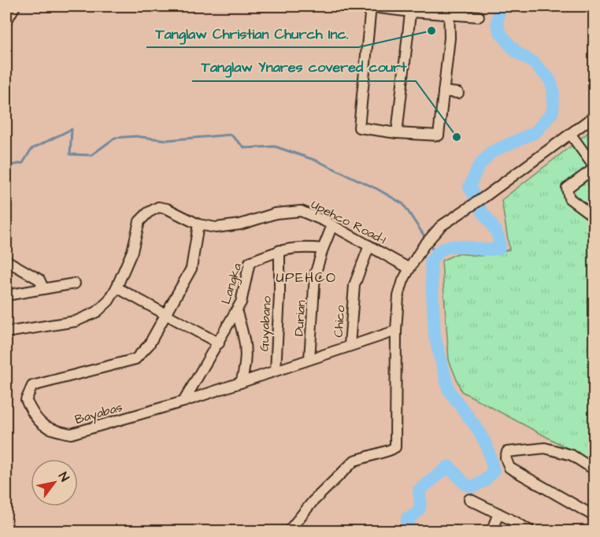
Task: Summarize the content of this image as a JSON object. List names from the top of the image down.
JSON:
{
  "streets": {
    "street": [
      "Upehco Road-1",
      "Langka",
      "Durian",
      "Chico",
      "Guyabano",
      "Bayabas"
    ]
  },
  "crossings": [
    ["Upehco Road-1", "Durian"],
    ["Upehco Road-1", "Chico"],
    ["Upehco Road-1", "Bayabas"],
    ["Langka", "Durian"],
    ["Langka", "Guyabano"],
    ["Langka", "Bayabas"],
    ["Durian", "Bayabas"],
    ["Chico", "Bayabas"],
    ["Guyabano", "Bayabas"]
  ],
  "districts": ["UPEHCO"],
  "places": ["Tanglaw Christian Church Inc.", "Tanglaw Ynares covered court"],
  "north": "top right"
}
